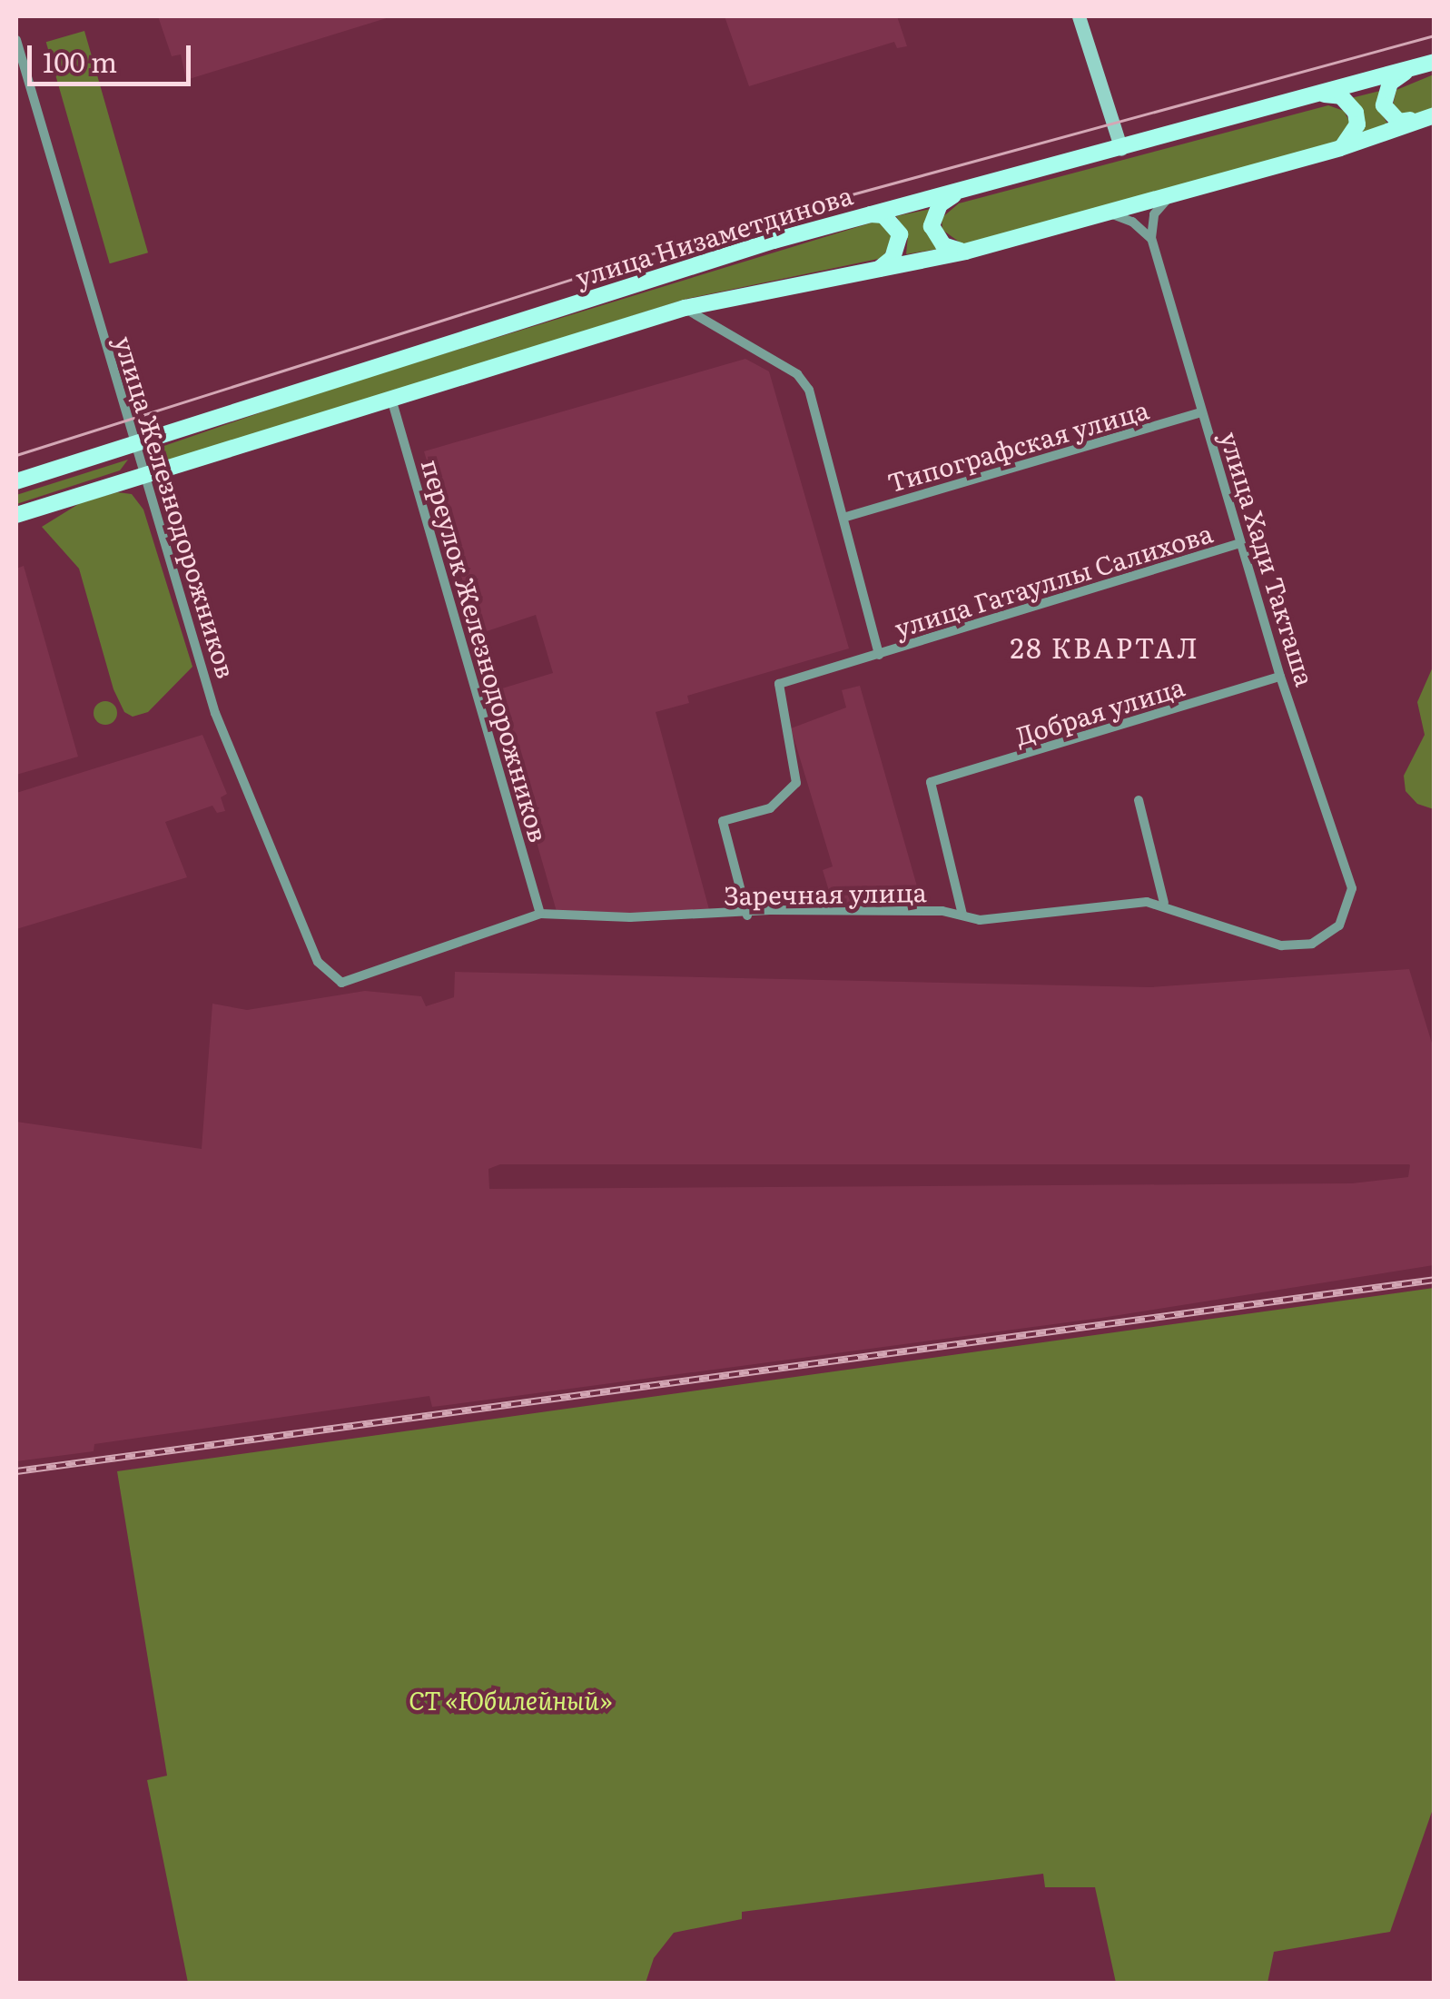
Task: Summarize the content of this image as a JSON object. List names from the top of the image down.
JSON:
{
  "streets": {
    "main road": ["улица Низаметдинова"],
    "street": [
      "Типографская улица",
      "улица Железнодорожников",
      "улица Хади Такташа",
      "улица Гатауллы Салихова",
      "переулок Железнодорожников",
      "Добрая улица",
      "Заречная улица"
    ]
  },
  "crossings": [
    ["улица Низаметдинова", "улица Железнодорожников"],
    ["Типографская улица", "улица Хади Такташа"],
    ["улица Железнодорожников", "Заречная улица"],
    ["улица Хади Такташа", "улица Гатауллы Салихова"],
    ["улица Хади Такташа", "Добрая улица"],
    ["улица Хади Такташа", "Заречная улица"],
    ["улица Гатауллы Салихова", "Заречная улица"],
    ["переулок Железнодорожников", "Заречная улица"],
    ["Добрая улица", "Заречная улица"]
  ],
  "districts": ["28 КВАРТАЛ"],
  "parks": ["СТ «Юбилейный»"],
  "scale_bar": "100 m"
}
